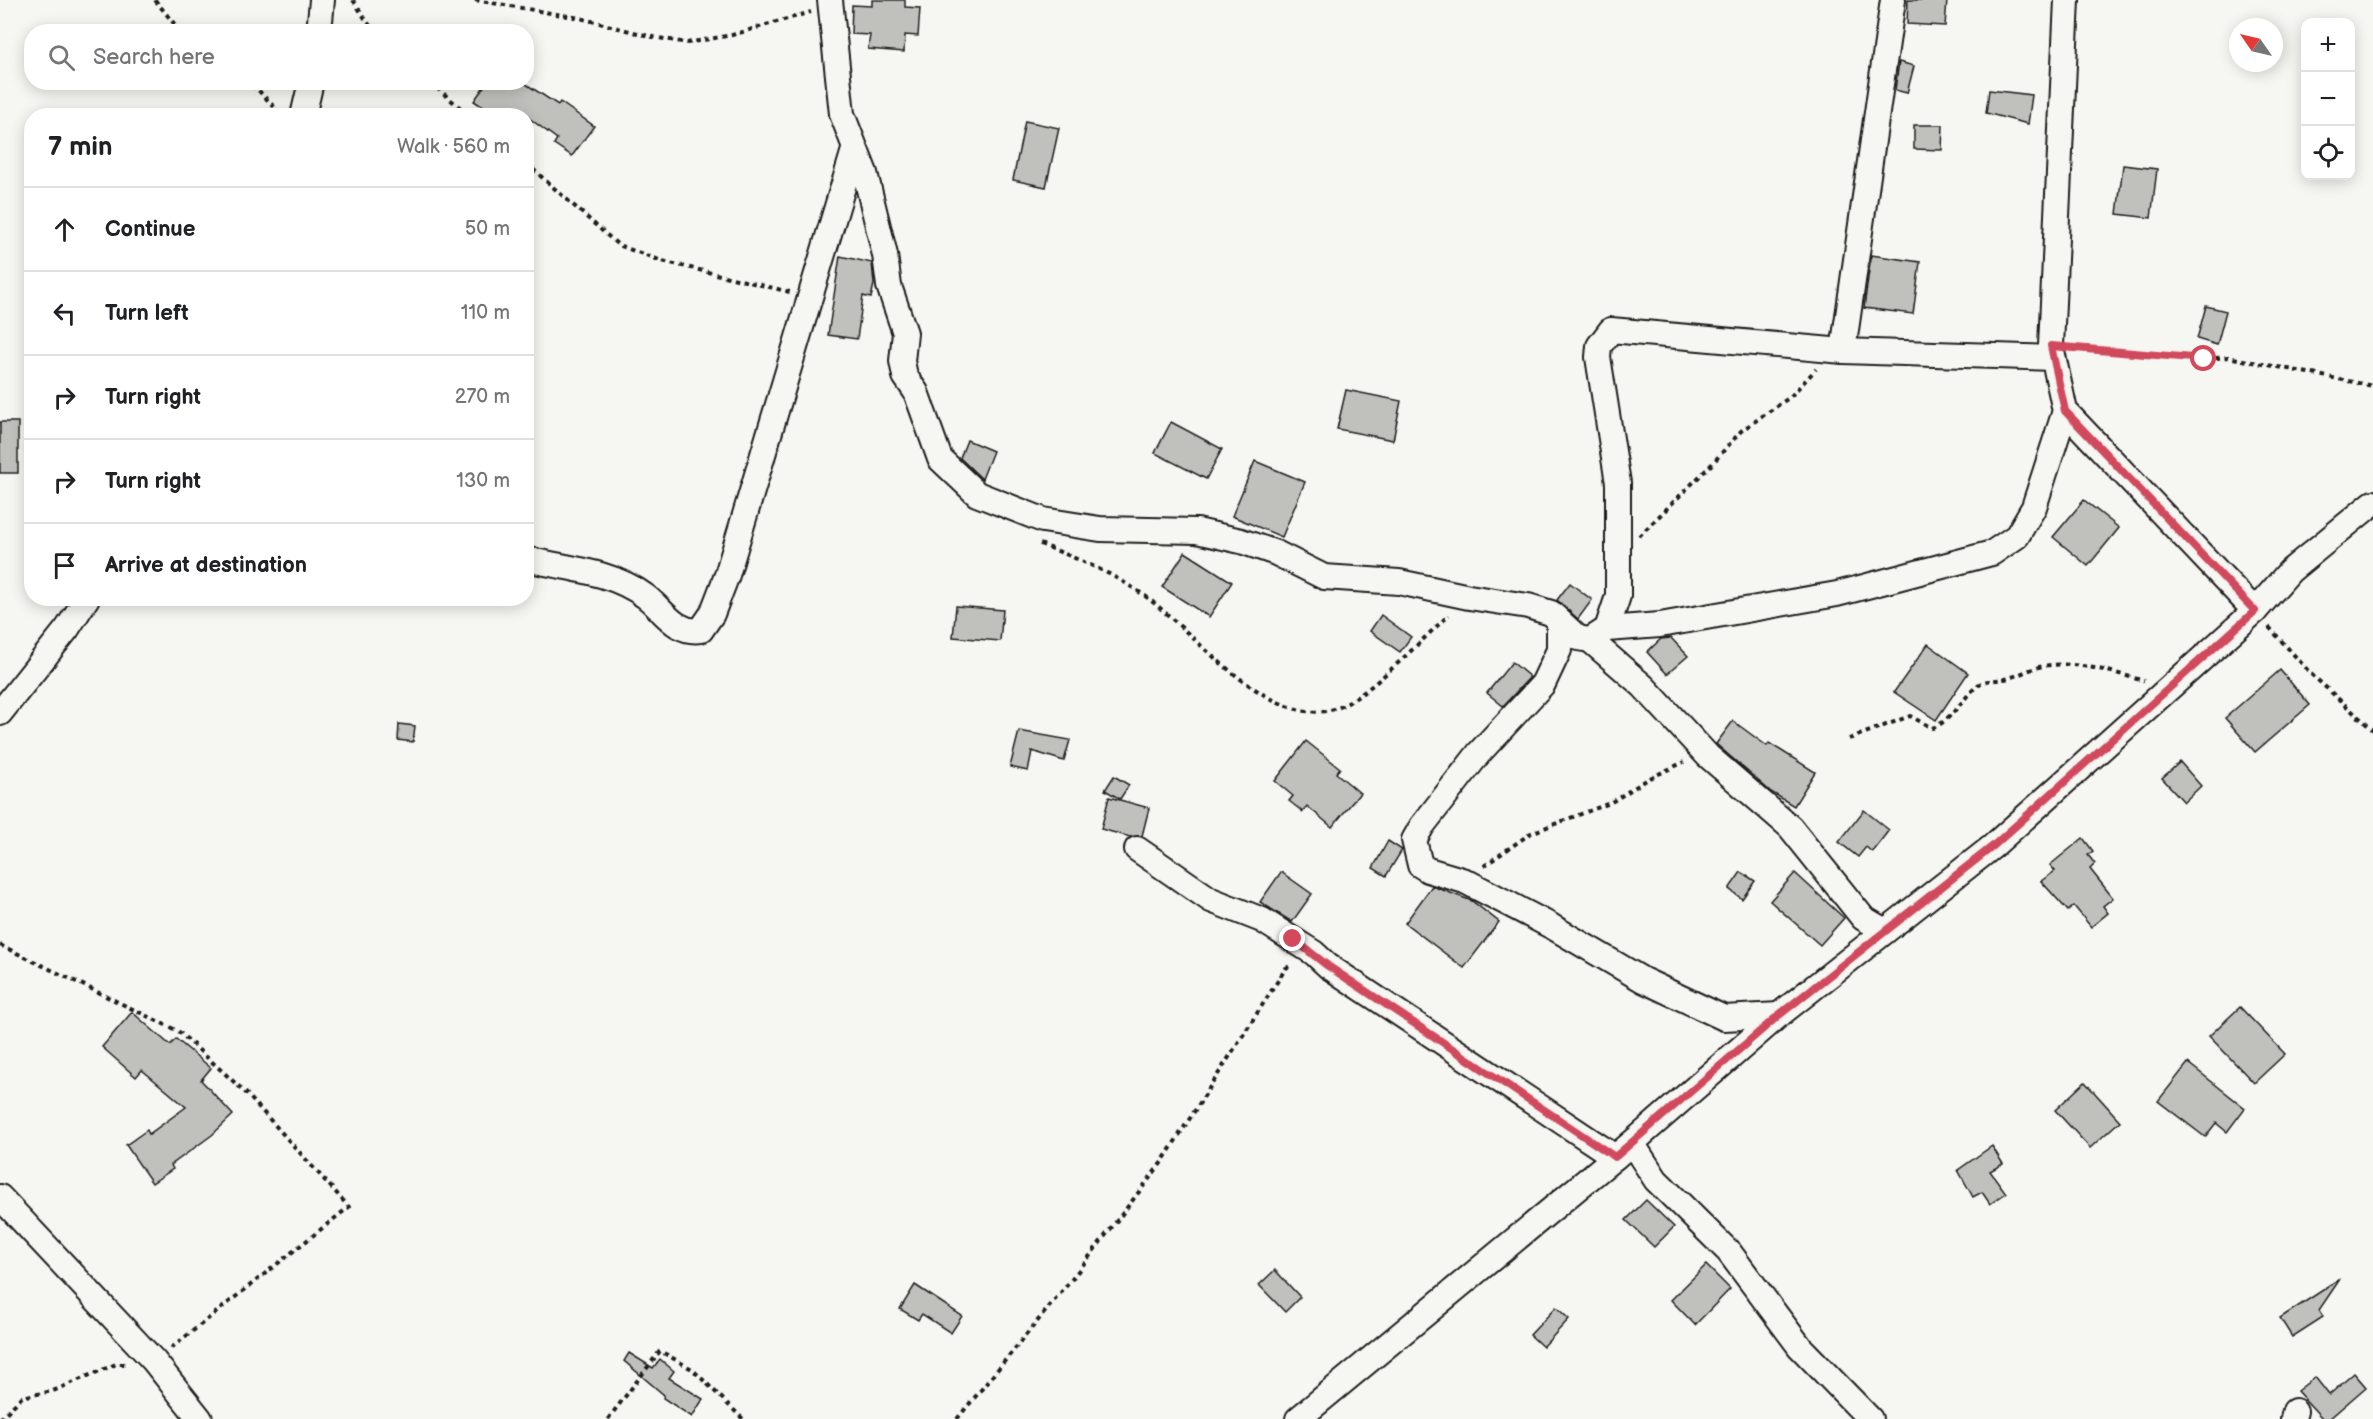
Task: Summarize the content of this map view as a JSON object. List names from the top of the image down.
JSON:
{
  "north": "top left",
  "page": {
    "map_buttons": ["+", "−"],
    "search": "Search here",
    "heading": ["7 min", "Walk · 560 m"],
    "list": [
      ["Continue", "50 m"],
      ["Turn left", "110 m"],
      ["Turn right", "270 m"],
      ["Turn right", "130 m"],
      "Arrive at destination"
    ]
  }
}
